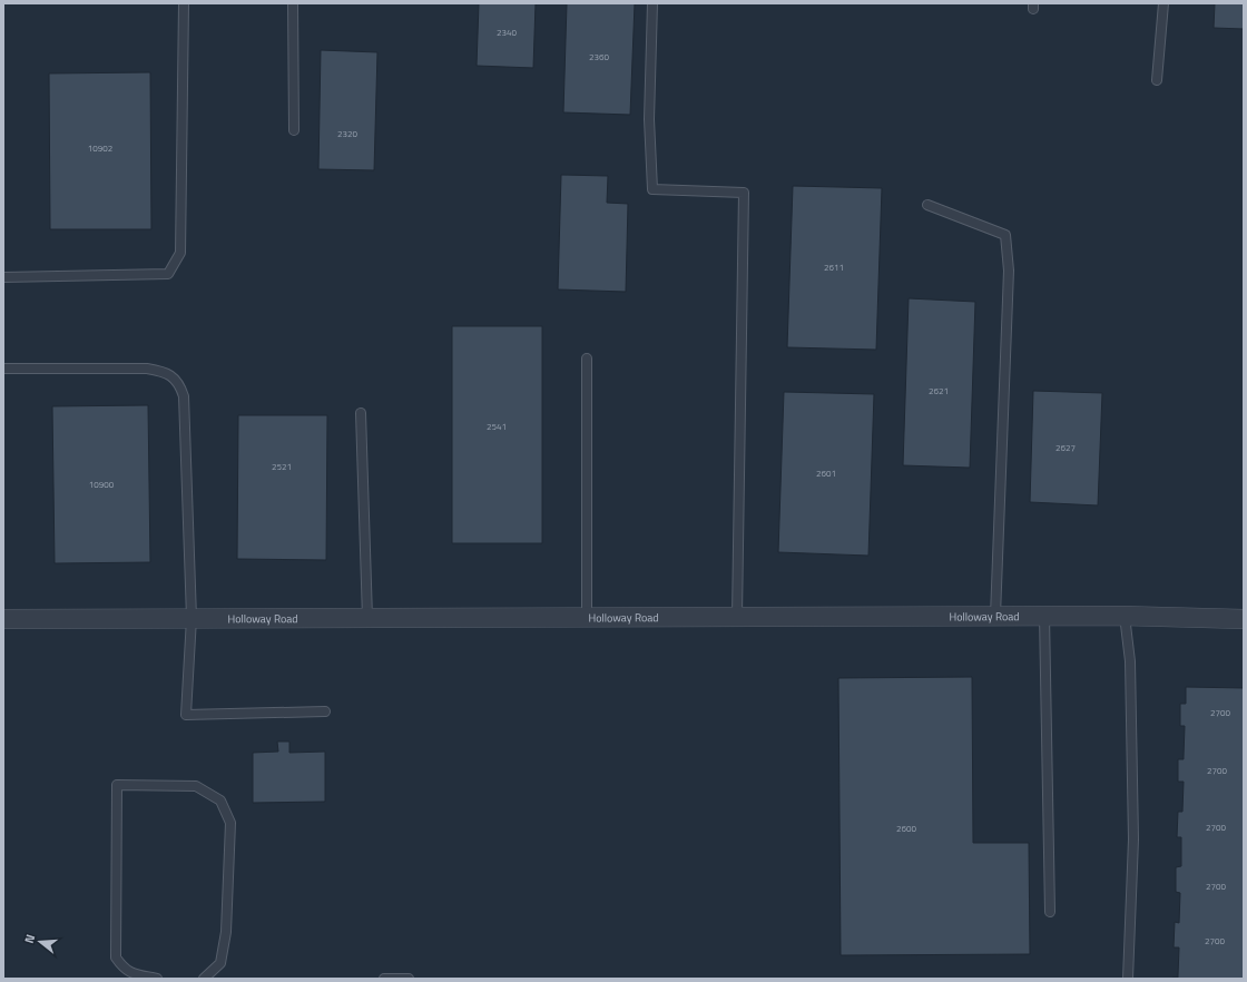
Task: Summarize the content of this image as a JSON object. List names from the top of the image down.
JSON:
{
  "streets": {
    "street": ["Holloway Road"]
  },
  "house_numbers": [
    "2340",
    "2360",
    "2320",
    "10902",
    "2611",
    "2621",
    "2541",
    "2627",
    "2521",
    "2601",
    "10900",
    "2700",
    "2700",
    "2700",
    "2600",
    "2700",
    "2700"
  ],
  "north": "left"
}
